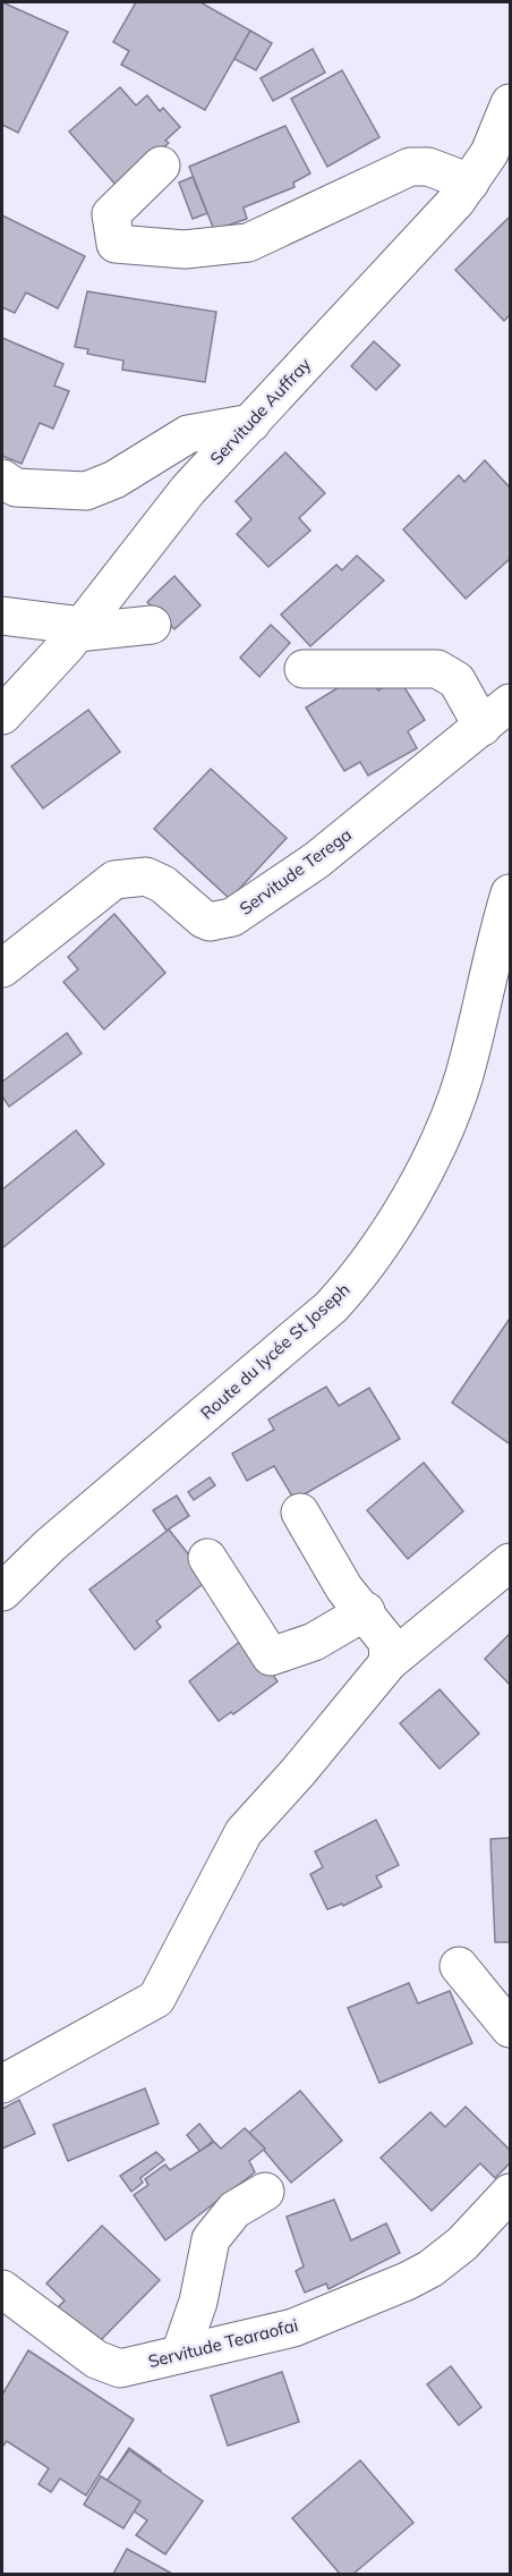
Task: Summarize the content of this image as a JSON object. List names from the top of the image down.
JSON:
{
  "streets": {
    "street": [
      "Servitude Auffray",
      "Servitude Terega",
      "Route du lycée St Joseph",
      "Servitude Tearaofai"
    ]
  }
}
